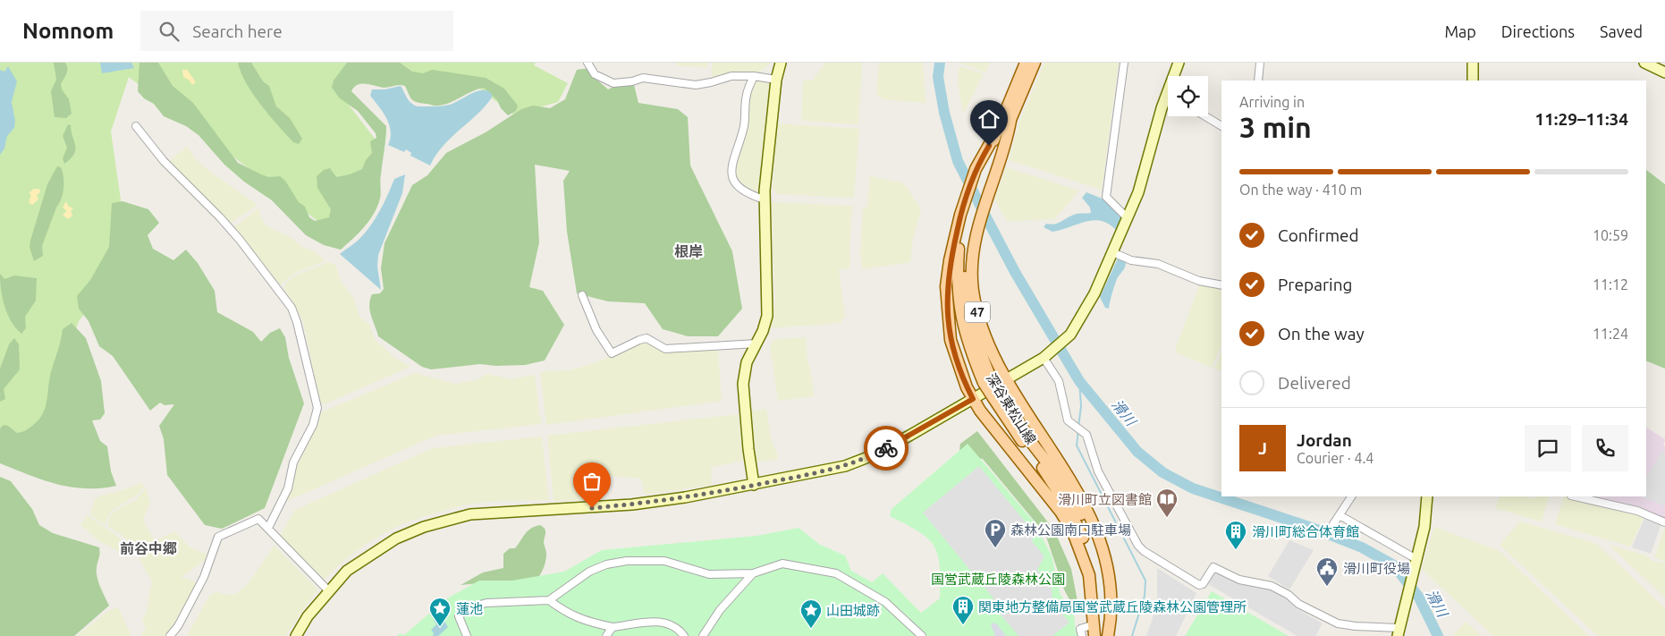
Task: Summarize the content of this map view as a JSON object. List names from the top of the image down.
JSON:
{
  "streets": {
    "main road": ["47", "深谷東松山線"]
  },
  "districts": ["根岸", "前谷中郷"],
  "water": ["滑川"],
  "parks": ["国営武蔵丘陵森林公園"],
  "places": {
    "library": ["滑川町立図書館"],
    "parking": ["森林公園南口駐車場"],
    "building": ["滑川町総合体育館", "関東地方整備局国営武蔵丘陵森林公園管理所"],
    "public building": ["滑川町役場"],
    "place": ["蓮池", "山田城跡"]
  },
  "page": {
    "header": "Nomnom",
    "search": "Search here",
    "nav": ["Map", "Directions", "Saved"],
    "heading": ["3 min", "Arriving in", "11:29–11:34"],
    "panel": ["Jordan", "Courier · 4.4"],
    "bar": "On the way · 410 m",
    "list": [
      ["Confirmed", "10:59"],
      ["Preparing", "11:12"],
      ["On the way", "11:24"],
      "Delivered"
    ],
    "round": "J"
  }
}
